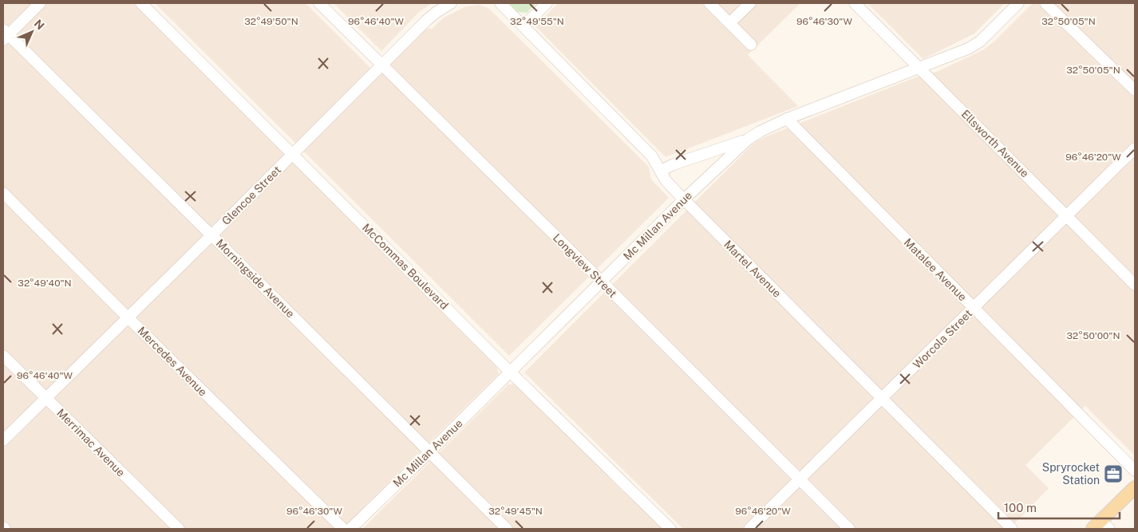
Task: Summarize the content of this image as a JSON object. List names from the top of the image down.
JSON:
{
  "streets": {
    "street": [
      "Ellsworth Avenue",
      "Glencoe Street",
      "Mc Millan Avenue",
      "Longview Street",
      "McCommas Boulevard",
      "Martel Avenue",
      "Matalee Avenue",
      "Morningside Avenue",
      "Worcola Street",
      "Mercedes Avenue",
      "Merrimac Avenue"
    ]
  },
  "crossings": [
    ["Ellsworth Avenue", "Mc Millan Avenue"],
    ["Ellsworth Avenue", "Worcola Street"],
    ["Glencoe Street", "Longview Street"],
    ["Glencoe Street", "McCommas Boulevard"],
    ["Glencoe Street", "Morningside Avenue"],
    ["Glencoe Street", "Mercedes Avenue"],
    ["Glencoe Street", "Merrimac Avenue"],
    ["Mc Millan Avenue", "Longview Street"],
    ["Mc Millan Avenue", "McCommas Boulevard"],
    ["Mc Millan Avenue", "Martel Avenue"],
    ["Mc Millan Avenue", "Matalee Avenue"],
    ["Mc Millan Avenue", "Morningside Avenue"],
    ["Longview Street", "Worcola Street"],
    ["Martel Avenue", "Worcola Street"],
    ["Matalee Avenue", "Worcola Street"]
  ],
  "places": {
    "office": ["Spryrocket Station"]
  },
  "scale_bar": "100 m",
  "north": "top right",
  "coordinates": [
    "32°50'05\"N",
    "32°49'50\"N",
    "96°46'40\"W",
    "32°49'55\"N",
    "96°46'30\"W",
    "96°46'20\"W",
    "32°49'40\"N",
    "32°50'00\"N",
    "32°49'45\"N"
  ]
}
